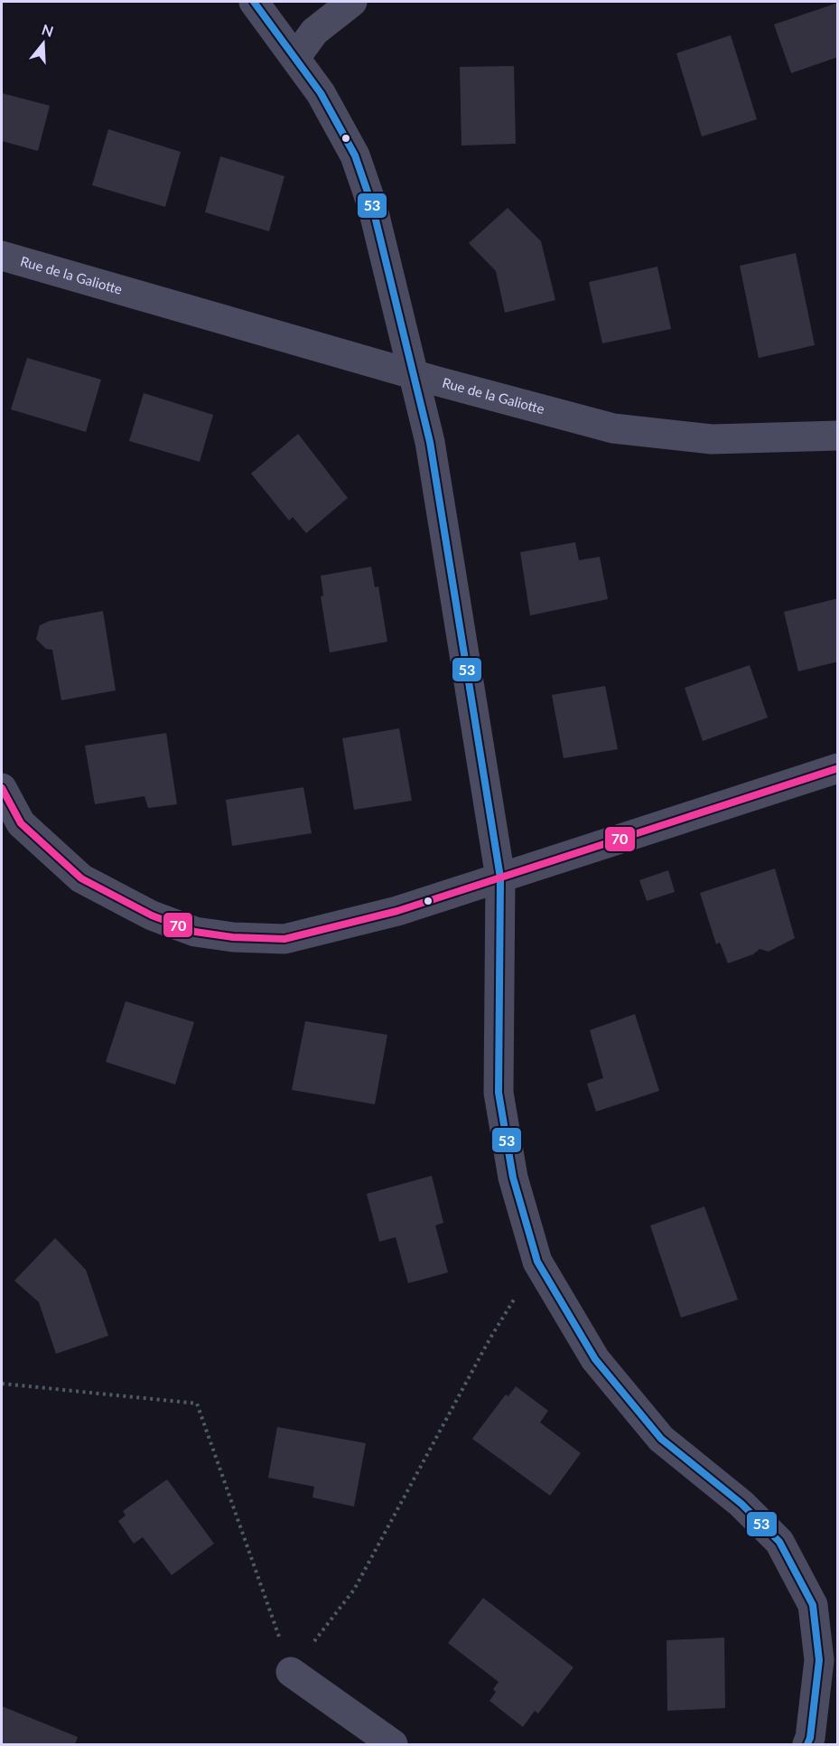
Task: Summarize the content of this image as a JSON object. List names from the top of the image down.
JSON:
{
  "streets": {
    "street": ["Rue de la Galiotte"]
  },
  "lines": ["transit line 53", "transit line 70"],
  "north": "top"
}
